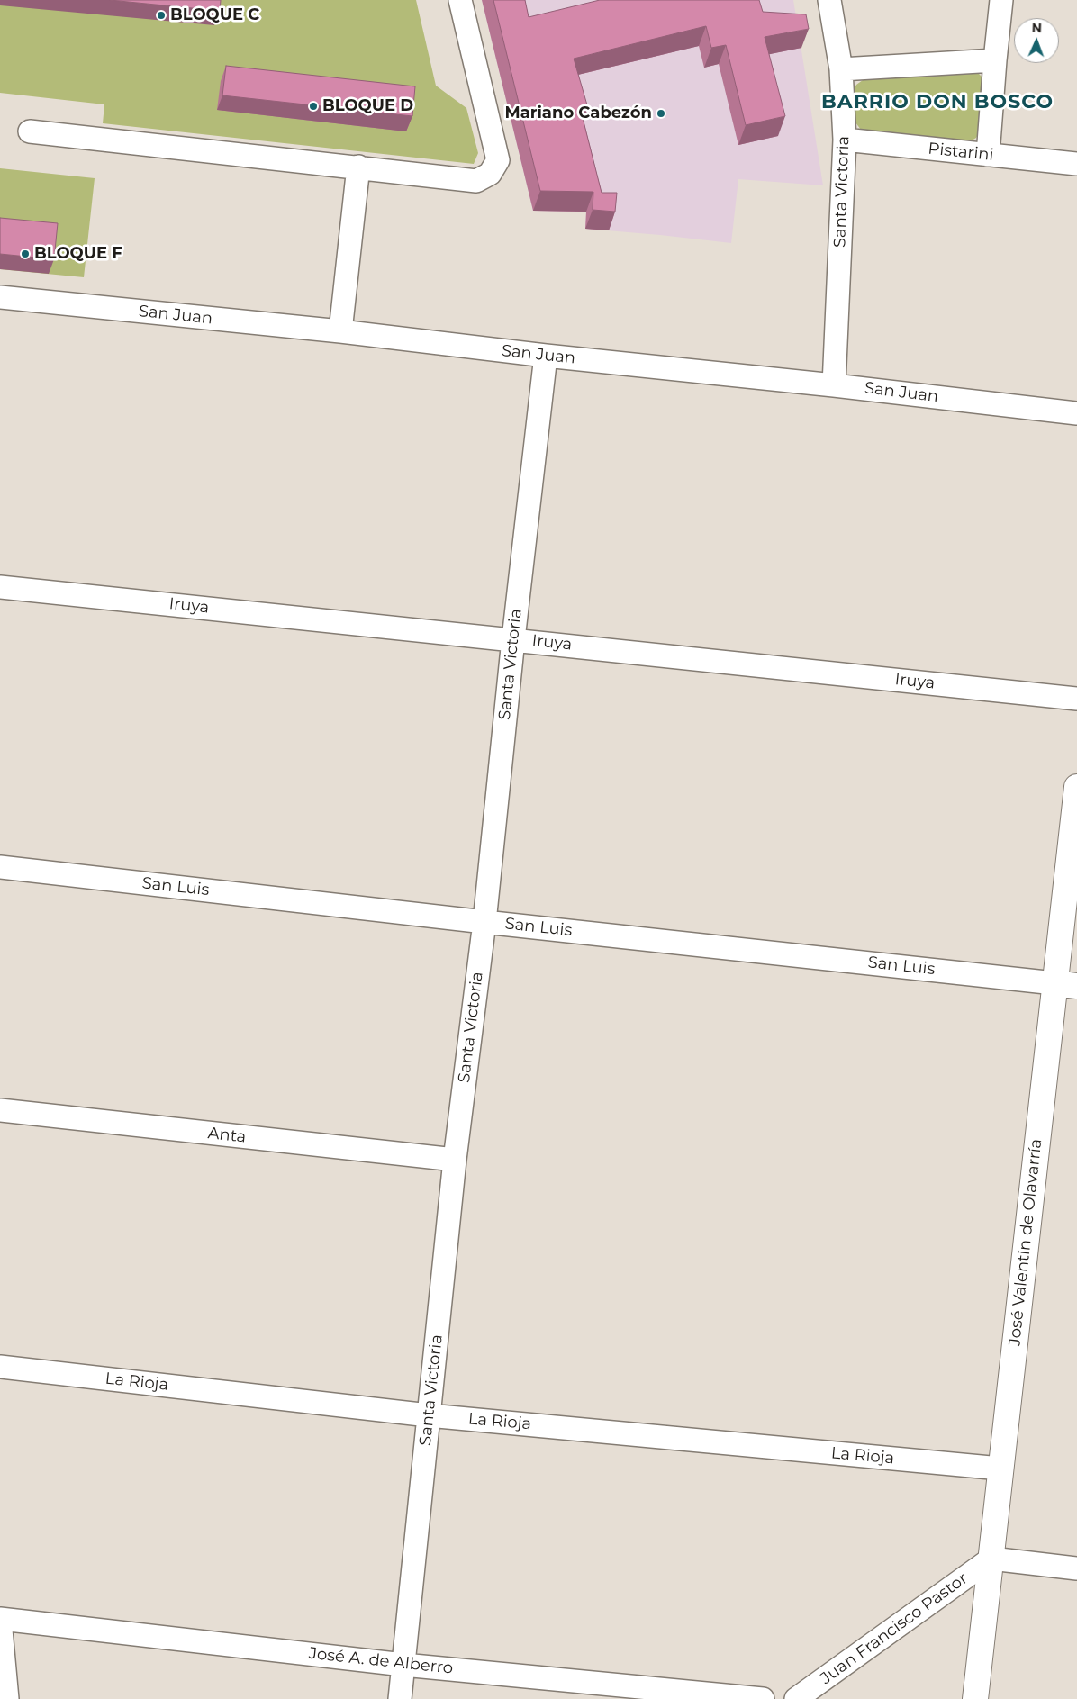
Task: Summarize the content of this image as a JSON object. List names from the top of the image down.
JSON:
{
  "streets": {
    "street": [
      "Pistarini",
      "Santa Victoria",
      "San Juan",
      "Iruya",
      "San Luis",
      "Anta",
      "José Valentín de Olavarría",
      "La Rioja",
      "Juan Francisco Pastor",
      "José A. de Alberro"
    ]
  },
  "crossings": [
    ["Pistarini", "Santa Victoria"],
    ["Santa Victoria", "San Juan"],
    ["Santa Victoria", "Iruya"],
    ["Santa Victoria", "San Luis"],
    ["Santa Victoria", "Anta"],
    ["Santa Victoria", "La Rioja"],
    ["Santa Victoria", "José A. de Alberro"],
    ["San Luis", "José Valentín de Olavarría"],
    ["José Valentín de Olavarría", "La Rioja"],
    ["José Valentín de Olavarría", "Juan Francisco Pastor"]
  ],
  "districts": ["BARRIO DON BOSCO"],
  "places": [
    "BLOQUE C",
    "BLOQUE D",
    "Mariano Cabezón",
    "BLOQUE F"
  ],
  "north": "top"
}
